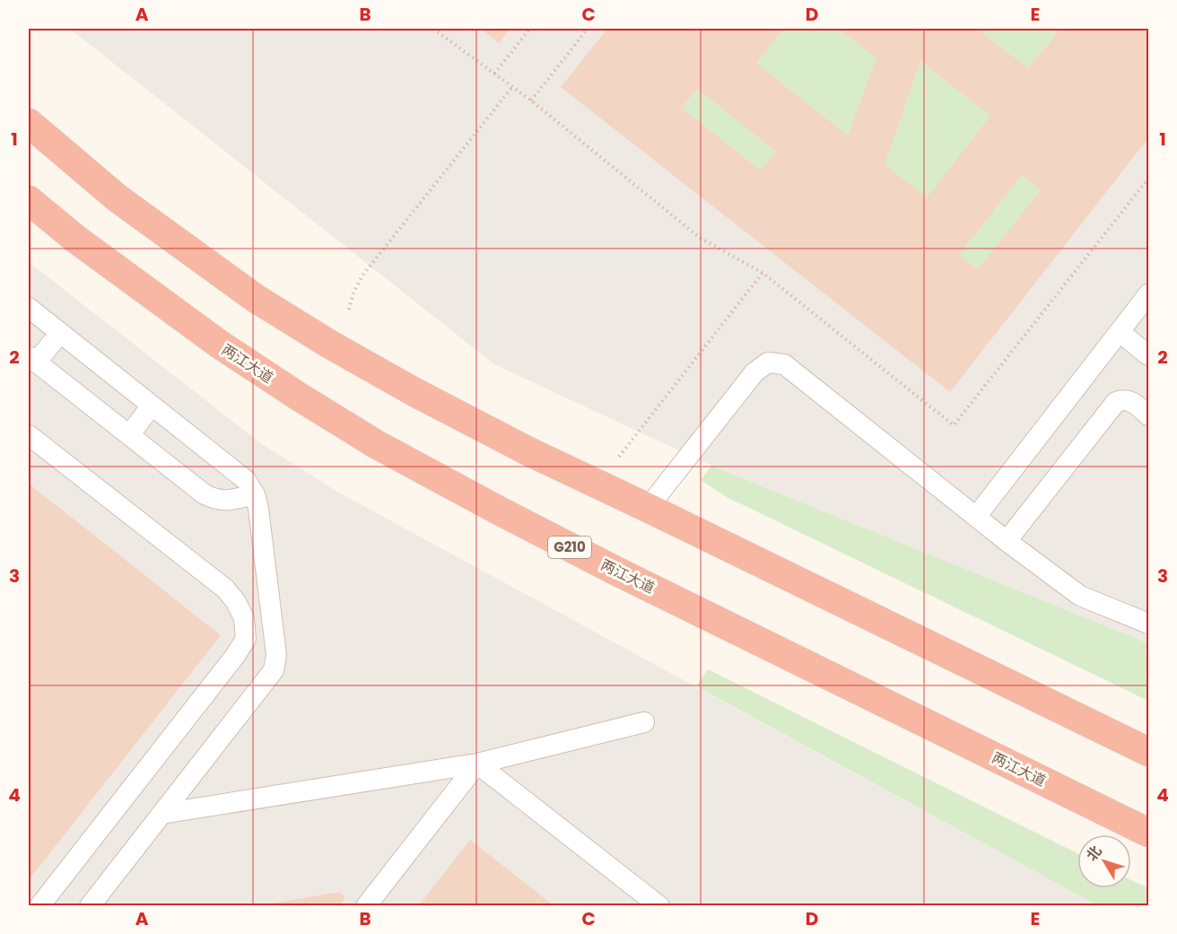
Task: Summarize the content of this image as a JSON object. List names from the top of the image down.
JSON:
{
  "streets": {
    "highway": ["两江大道", "G210"]
  },
  "north": "top left",
  "grid": {
    "columns": [
      "A",
      "B",
      "C",
      "D",
      "E"
    ],
    "rows": [
      "1",
      "2",
      "3",
      "4"
    ]
  }
}
